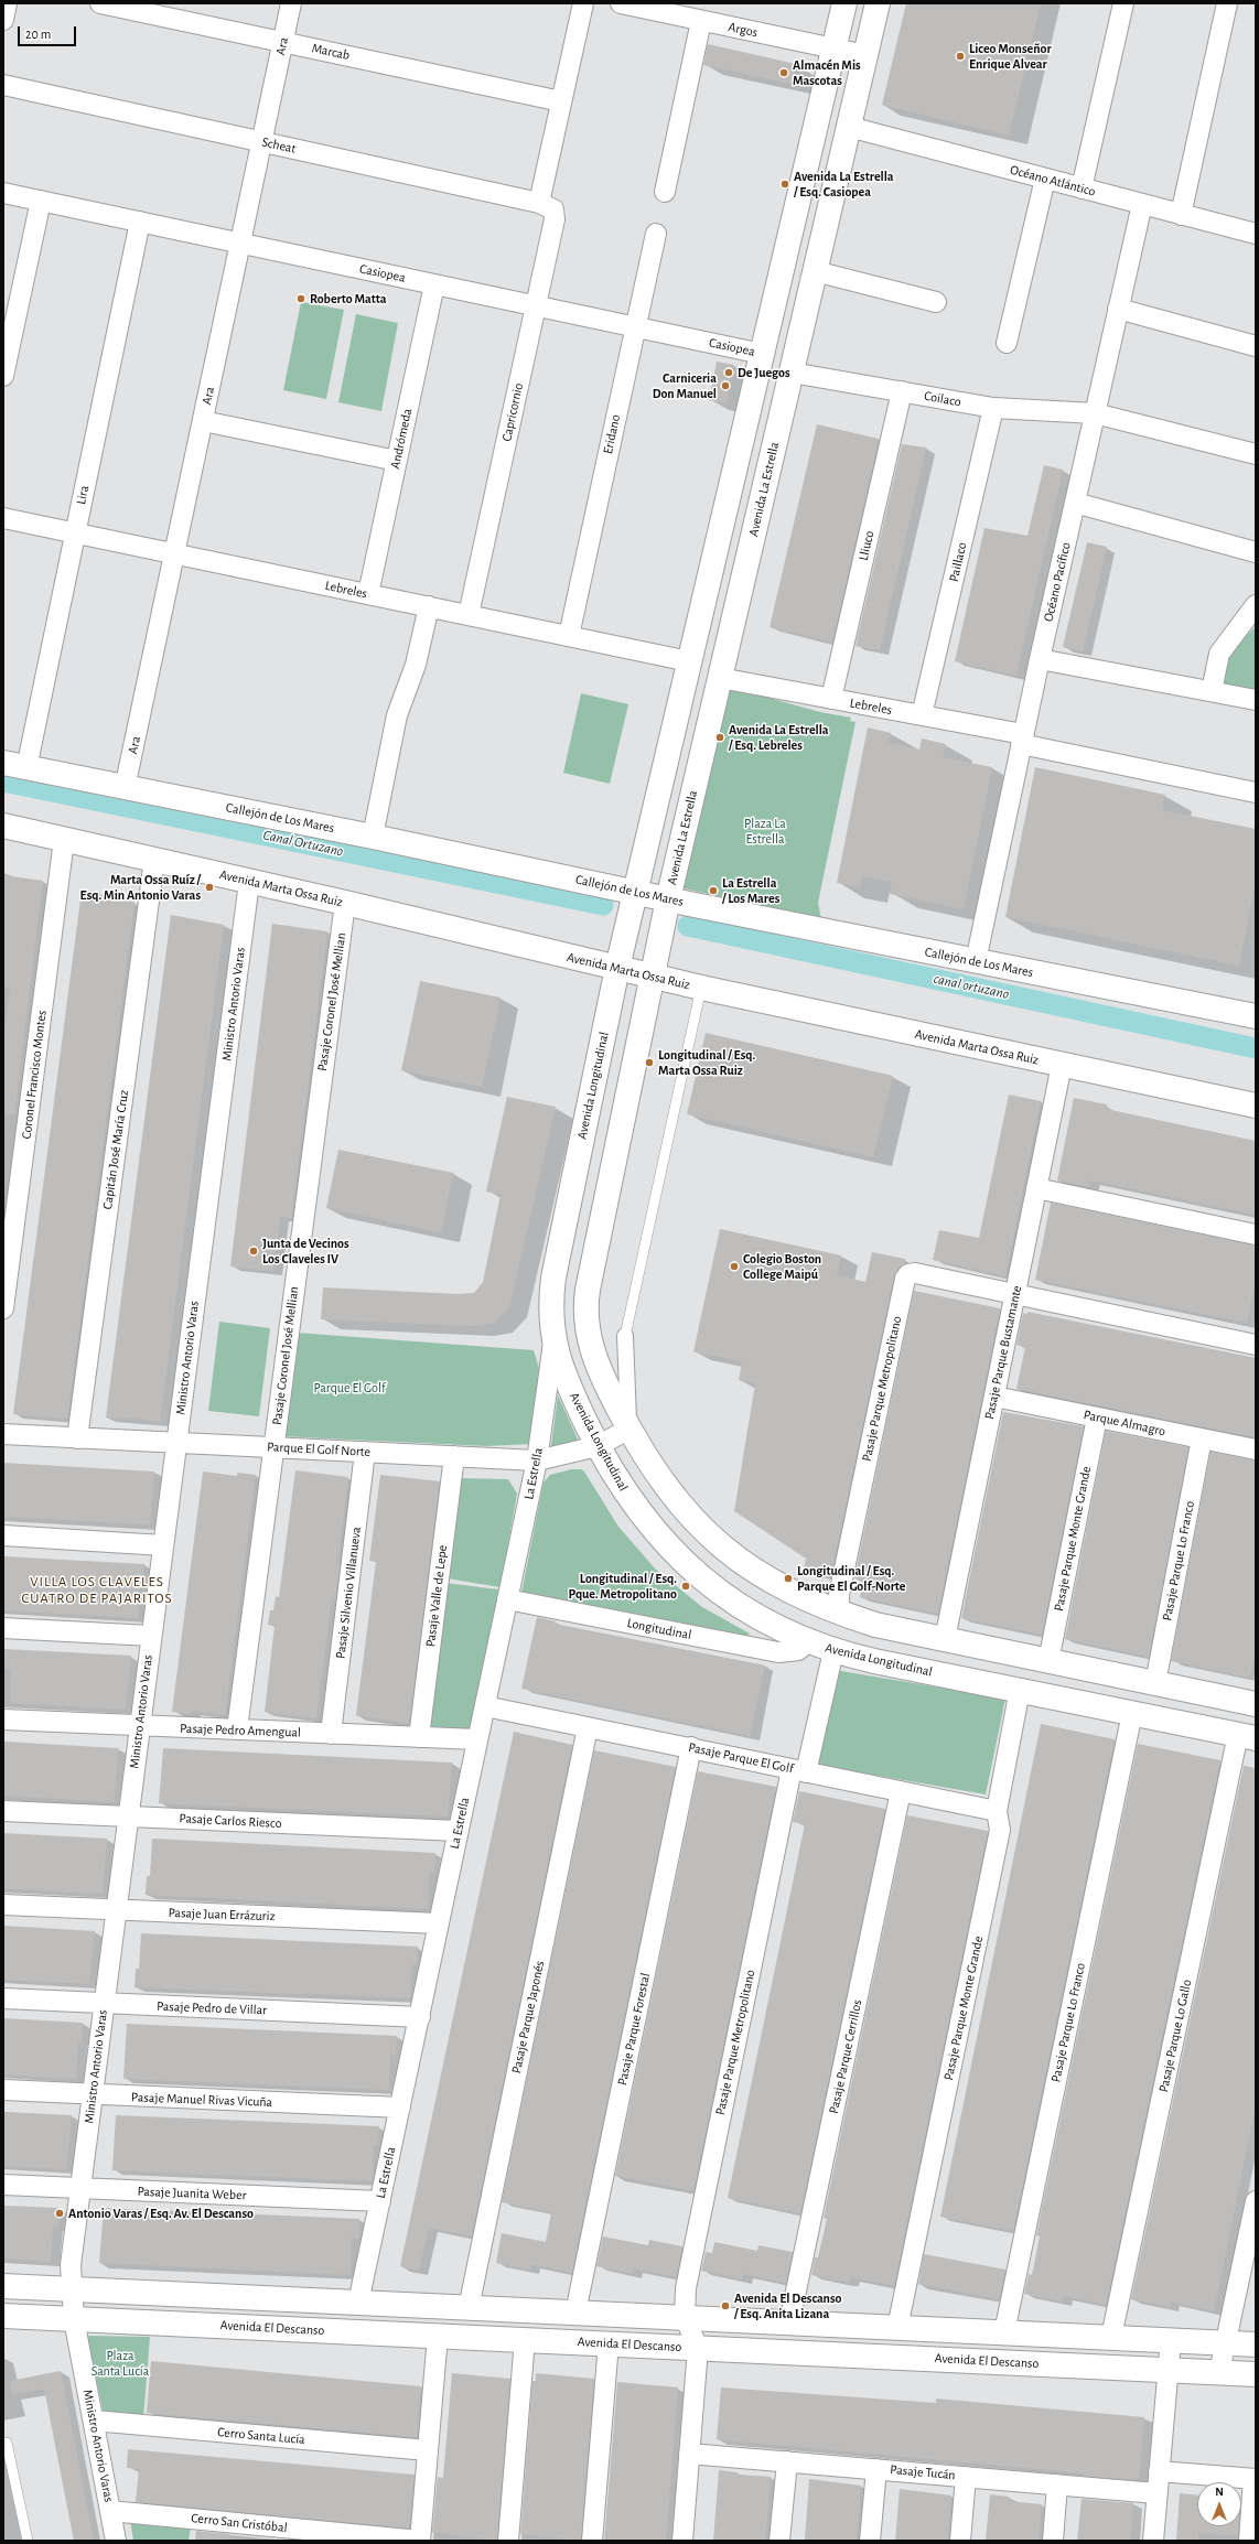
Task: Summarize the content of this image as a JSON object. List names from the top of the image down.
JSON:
{
  "streets": {
    "street": [
      "Argos",
      "Ara",
      "Marcab",
      "Scheat",
      "Océano Atlántico",
      "Casiopea",
      "Coilaco",
      "Capricornio",
      "Eridano",
      "Andrómeda",
      "Avenida La Estrella",
      "Lira",
      "Lliuco",
      "Paillaco",
      "Océano Pacífico",
      "Lebreles",
      "Callejón de Los Mares",
      "Avenida Marta Ossa Ruiz",
      "Pasaje Coronel José Mellian",
      "Ministro Antorio Varas",
      "Coronel Francisco Montes",
      "Avenida Longitudinal",
      "Capitán José María Cruz",
      "Pasaje Parque Bustamante",
      "Pasaje Parque Metropolitano",
      "Parque Almagro",
      "Parque El Golf Norte",
      "La Estrella",
      "Pasaje Parque Monte Grande",
      "Pasaje Parque Lo Franco",
      "Pasaje Silvenio Villanueva",
      "Pasaje Valle de Lepe",
      "Longitudinal",
      "Pasaje Pedro Amengual",
      "Pasaje Parque El Golf",
      "Pasaje Carlos Riesco",
      "Pasaje Juan Errázuriz",
      "Pasaje Pedro de Villar",
      "Pasaje Parque Japonés",
      "Pasaje Parque Forestal",
      "Pasaje Parque Lo Gallo",
      "Pasaje Parque Cerrillos",
      "Pasaje Manuel Rivas Vicuña",
      "Pasaje Juanita Weber",
      "Avenida El Descanso",
      "Cerro Santa Lucía",
      "Pasaje Tucán",
      "Cerro San Cristóbal"
    ]
  },
  "crossings": [
    ["Argos", "Avenida La Estrella"],
    ["Ara", "Marcab"],
    ["Ara", "Scheat"],
    ["Ara", "Casiopea"],
    ["Ara", "Lebreles"],
    ["Ara", "Callejón de Los Mares"],
    ["Marcab", "Capricornio"],
    ["Scheat", "Capricornio"],
    ["Océano Atlántico", "Avenida La Estrella"],
    ["Océano Atlántico", "Océano Pacífico"],
    ["Casiopea", "Capricornio"],
    ["Casiopea", "Eridano"],
    ["Casiopea", "Andrómeda"],
    ["Casiopea", "Lira"],
    ["Coilaco", "Avenida La Estrella"],
    ["Coilaco", "Lliuco"],
    ["Coilaco", "Paillaco"],
    ["Coilaco", "Océano Pacífico"],
    ["Capricornio", "Lebreles"],
    ["Eridano", "Lebreles"],
    ["Andrómeda", "Lebreles"],
    ["Avenida La Estrella", "Lebreles"],
    ["Avenida La Estrella", "Callejón de Los Mares"],
    ["Avenida La Estrella", "Avenida Marta Ossa Ruiz"],
    ["Lira", "Lebreles"],
    ["Lira", "Callejón de Los Mares"],
    ["Lliuco", "Lebreles"],
    ["Paillaco", "Lebreles"],
    ["Océano Pacífico", "Lebreles"],
    ["Océano Pacífico", "Callejón de Los Mares"],
    ["Avenida Marta Ossa Ruiz", "Pasaje Coronel José Mellian"],
    ["Avenida Marta Ossa Ruiz", "Ministro Antorio Varas"],
    ["Avenida Marta Ossa Ruiz", "Coronel Francisco Montes"],
    ["Avenida Marta Ossa Ruiz", "Avenida Longitudinal"],
    ["Avenida Marta Ossa Ruiz", "Capitán José María Cruz"],
    ["Avenida Marta Ossa Ruiz", "Pasaje Parque Bustamante"],
    ["Pasaje Coronel José Mellian", "Parque El Golf Norte"],
    ["Pasaje Coronel José Mellian", "Pasaje Pedro Amengual"],
    ["Ministro Antorio Varas", "Parque El Golf Norte"],
    ["Ministro Antorio Varas", "Pasaje Pedro Amengual"],
    ["Ministro Antorio Varas", "Pasaje Carlos Riesco"],
    ["Ministro Antorio Varas", "Pasaje Juan Errázuriz"],
    ["Ministro Antorio Varas", "Pasaje Pedro de Villar"],
    ["Ministro Antorio Varas", "Pasaje Manuel Rivas Vicuña"],
    ["Ministro Antorio Varas", "Pasaje Juanita Weber"],
    ["Ministro Antorio Varas", "Avenida El Descanso"],
    ["Ministro Antorio Varas", "Cerro Santa Lucía"],
    ["Ministro Antorio Varas", "Cerro San Cristóbal"],
    ["Avenida Longitudinal", "Pasaje Parque Metropolitano"],
    ["Avenida Longitudinal", "Parque El Golf Norte"],
    ["Avenida Longitudinal", "La Estrella"],
    ["Avenida Longitudinal", "Pasaje Parque Monte Grande"],
    ["Avenida Longitudinal", "Pasaje Parque Lo Franco"],
    ["Avenida Longitudinal", "Longitudinal"],
    ["Avenida Longitudinal", "Pasaje Parque Lo Gallo"],
    ["Capitán José María Cruz", "Parque El Golf Norte"],
    ["Pasaje Parque Bustamante", "Pasaje Parque Metropolitano"],
    ["Pasaje Parque Bustamante", "Parque Almagro"],
    ["Pasaje Parque Metropolitano", "Pasaje Parque El Golf"],
    ["Parque Almagro", "Pasaje Parque Monte Grande"],
    ["Parque Almagro", "Pasaje Parque Lo Franco"],
    ["Parque El Golf Norte", "La Estrella"],
    ["Parque El Golf Norte", "Pasaje Silvenio Villanueva"],
    ["Parque El Golf Norte", "Pasaje Valle de Lepe"],
    ["La Estrella", "Longitudinal"],
    ["La Estrella", "Pasaje Pedro Amengual"],
    ["La Estrella", "Pasaje Parque El Golf"],
    ["La Estrella", "Pasaje Carlos Riesco"],
    ["La Estrella", "Pasaje Juan Errázuriz"],
    ["La Estrella", "Pasaje Pedro de Villar"],
    ["La Estrella", "Pasaje Manuel Rivas Vicuña"],
    ["La Estrella", "Pasaje Juanita Weber"],
    ["Pasaje Parque Monte Grande", "Pasaje Parque El Golf"],
    ["Pasaje Silvenio Villanueva", "Pasaje Pedro Amengual"],
    ["Pasaje Valle de Lepe", "Pasaje Pedro Amengual"],
    ["Pasaje Parque El Golf", "Pasaje Parque Japonés"],
    ["Pasaje Parque El Golf", "Pasaje Parque Forestal"],
    ["Pasaje Parque El Golf", "Pasaje Parque Cerrillos"]
  ],
  "districts": ["VILLA LOS CLAVELES CUATRO DE PAJARITOS"],
  "water": ["Canal Ortuzano", "canal ortuzano"],
  "parks": ["Plaza La Estrella", "Parque El Golf", "Plaza Santa Lucía"],
  "places": [
    "Liceo Monseñor Enrique Alvear",
    "Almacén Mis Mascotas",
    "Avenida La Estrella / Esq. Casiopea",
    "Roberto Matta",
    "De Juegos",
    "Carniceria Don Manuel",
    "Avenida La Estrella / Esq. Lebreles",
    "Marta Ossa Ruíz / Esq. Min Antonio Varas",
    "La Estrella / Los Mares",
    "Longitudinal / Esq. Marta Ossa Ruiz",
    "Junta de Vecinos Los Claveles IV",
    "Colegio Boston College Maipú",
    "Longitudinal / Esq. Parque El Golf-Norte",
    "Longitudinal / Esq. Pque. Metropolitano",
    "Antonio Varas / Esq. Av. El Descanso",
    "Avenida El Descanso / Esq. Anita Lizana"
  ],
  "scale_bar": "20 m",
  "north": "top"
}
